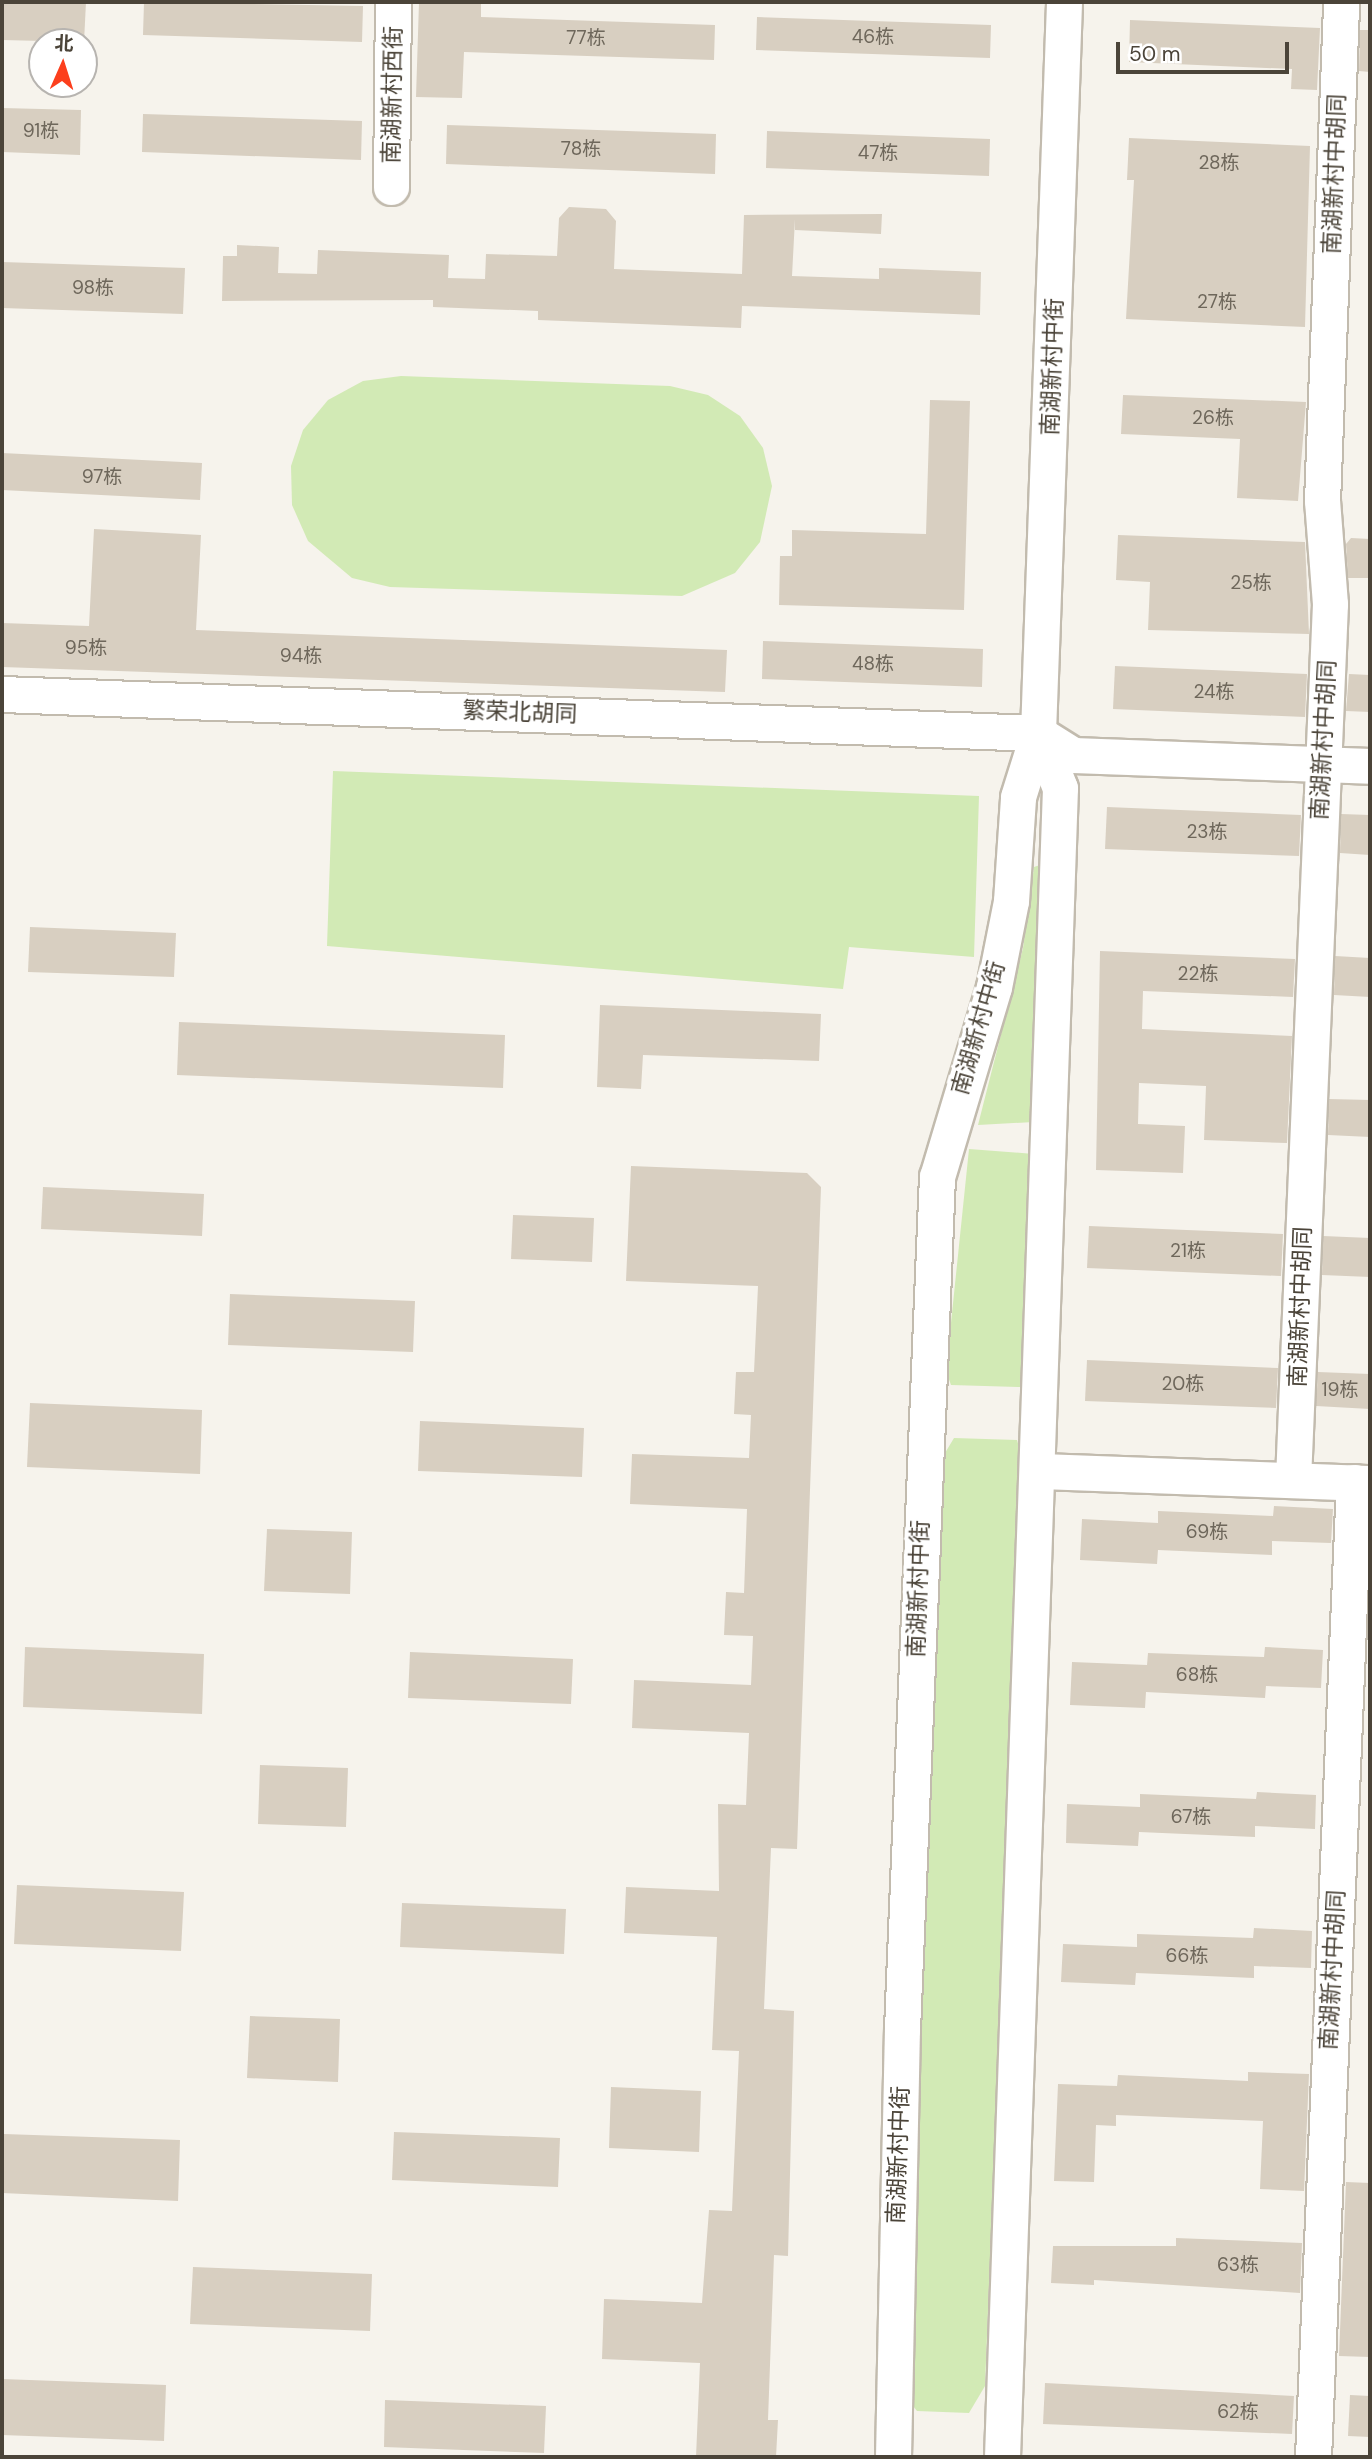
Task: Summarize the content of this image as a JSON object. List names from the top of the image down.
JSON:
{
  "streets": {
    "street": [
      "南湖新村西街",
      "南湖新村中胡同",
      "南湖新村中街",
      "繁荣北胡同"
    ]
  },
  "crossings": [
    ["南湖新村中街", "繁荣北胡同"]
  ],
  "house_numbers": [
    "46栋",
    "77栋",
    "91栋",
    "78栋",
    "47栋",
    "28栋",
    "98栋",
    "27栋",
    "26栋",
    "97栋",
    "25栋",
    "95栋",
    "94栋",
    "48栋",
    "24栋",
    "23栋",
    "22栋",
    "21栋",
    "20栋",
    "19栋",
    "69栋",
    "68栋",
    "67栋",
    "66栋",
    "63栋",
    "62栋"
  ],
  "scale_bar": "50 m",
  "north": "top"
}
